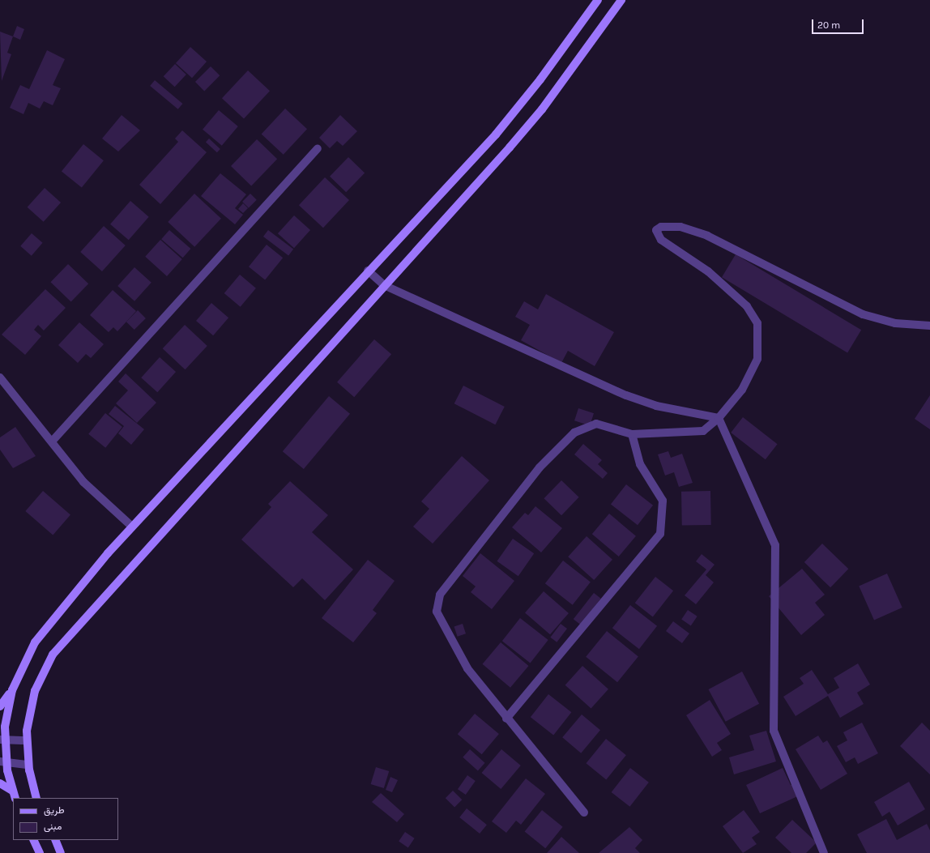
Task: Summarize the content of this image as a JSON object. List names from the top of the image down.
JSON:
{
  "legend": ["طريق", "مبنى"],
  "scale_bar": "20 m"
}
